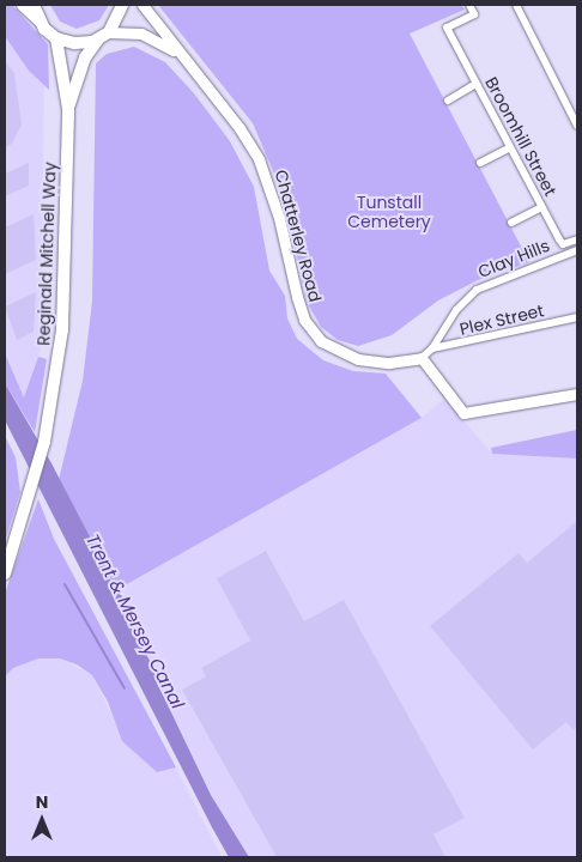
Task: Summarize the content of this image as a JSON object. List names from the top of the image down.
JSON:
{
  "streets": {
    "main road": ["Reginald Mitchell Way"],
    "street": [
      "Broomhill Street",
      "Chatterley Road",
      "Clay Hills",
      "Plex Street"
    ]
  },
  "crossings": [
    ["Chatterley Road", "Reginald Mitchell Way"],
    ["Chatterley Road", "Clay Hills"],
    ["Clay Hills", "Plex Street"]
  ],
  "water": ["Trent & Mersey Canal"],
  "parks": ["Tunstall Cemetery"],
  "north": "top"
}
